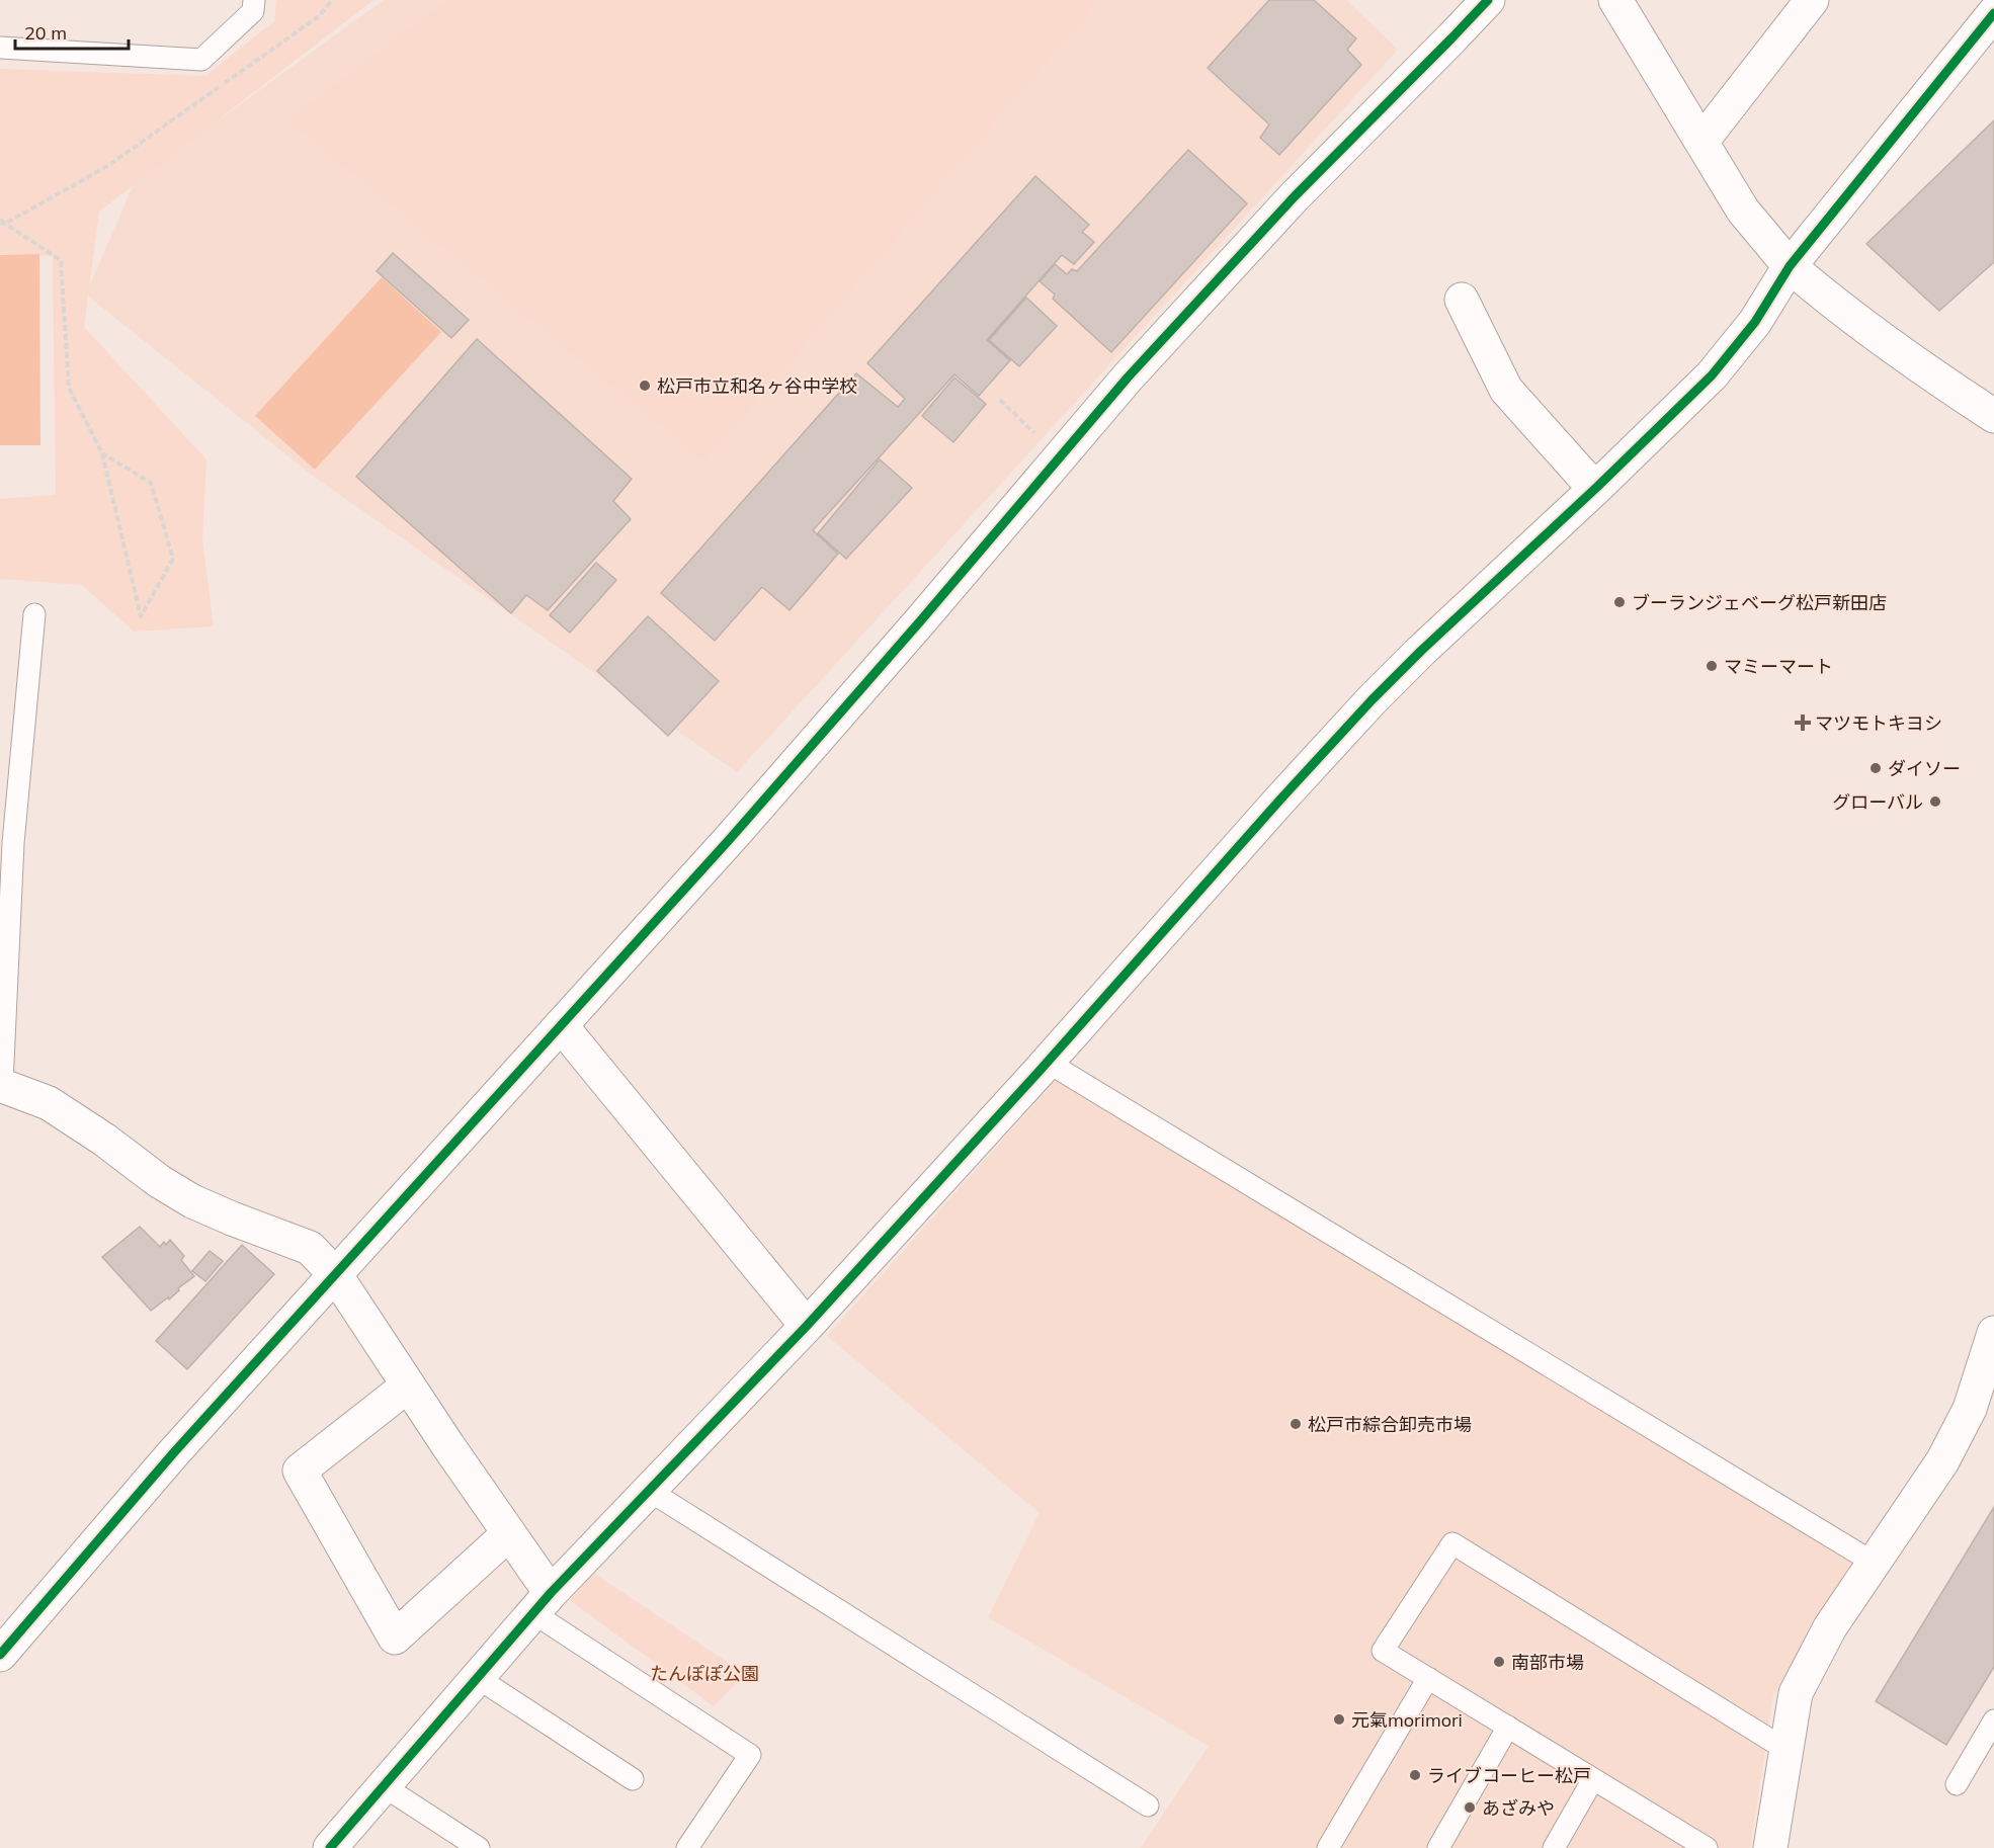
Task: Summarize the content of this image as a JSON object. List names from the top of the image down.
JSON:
{
  "parks": ["たんぽぽ公園"],
  "places": {
    "other": [
      "松戸市立和名ヶ谷中学校",
      "ブーランジェベーグ松戸新田店",
      "マミーマート",
      "ダイソー",
      "グローバル",
      "松戸市綜合卸売市場",
      "南部市場",
      "元氣morimori",
      "ライブコーヒー松戸",
      "あざみや"
    ],
    "health": ["マツモトキヨシ"]
  },
  "scale_bar": "20 m"
}
